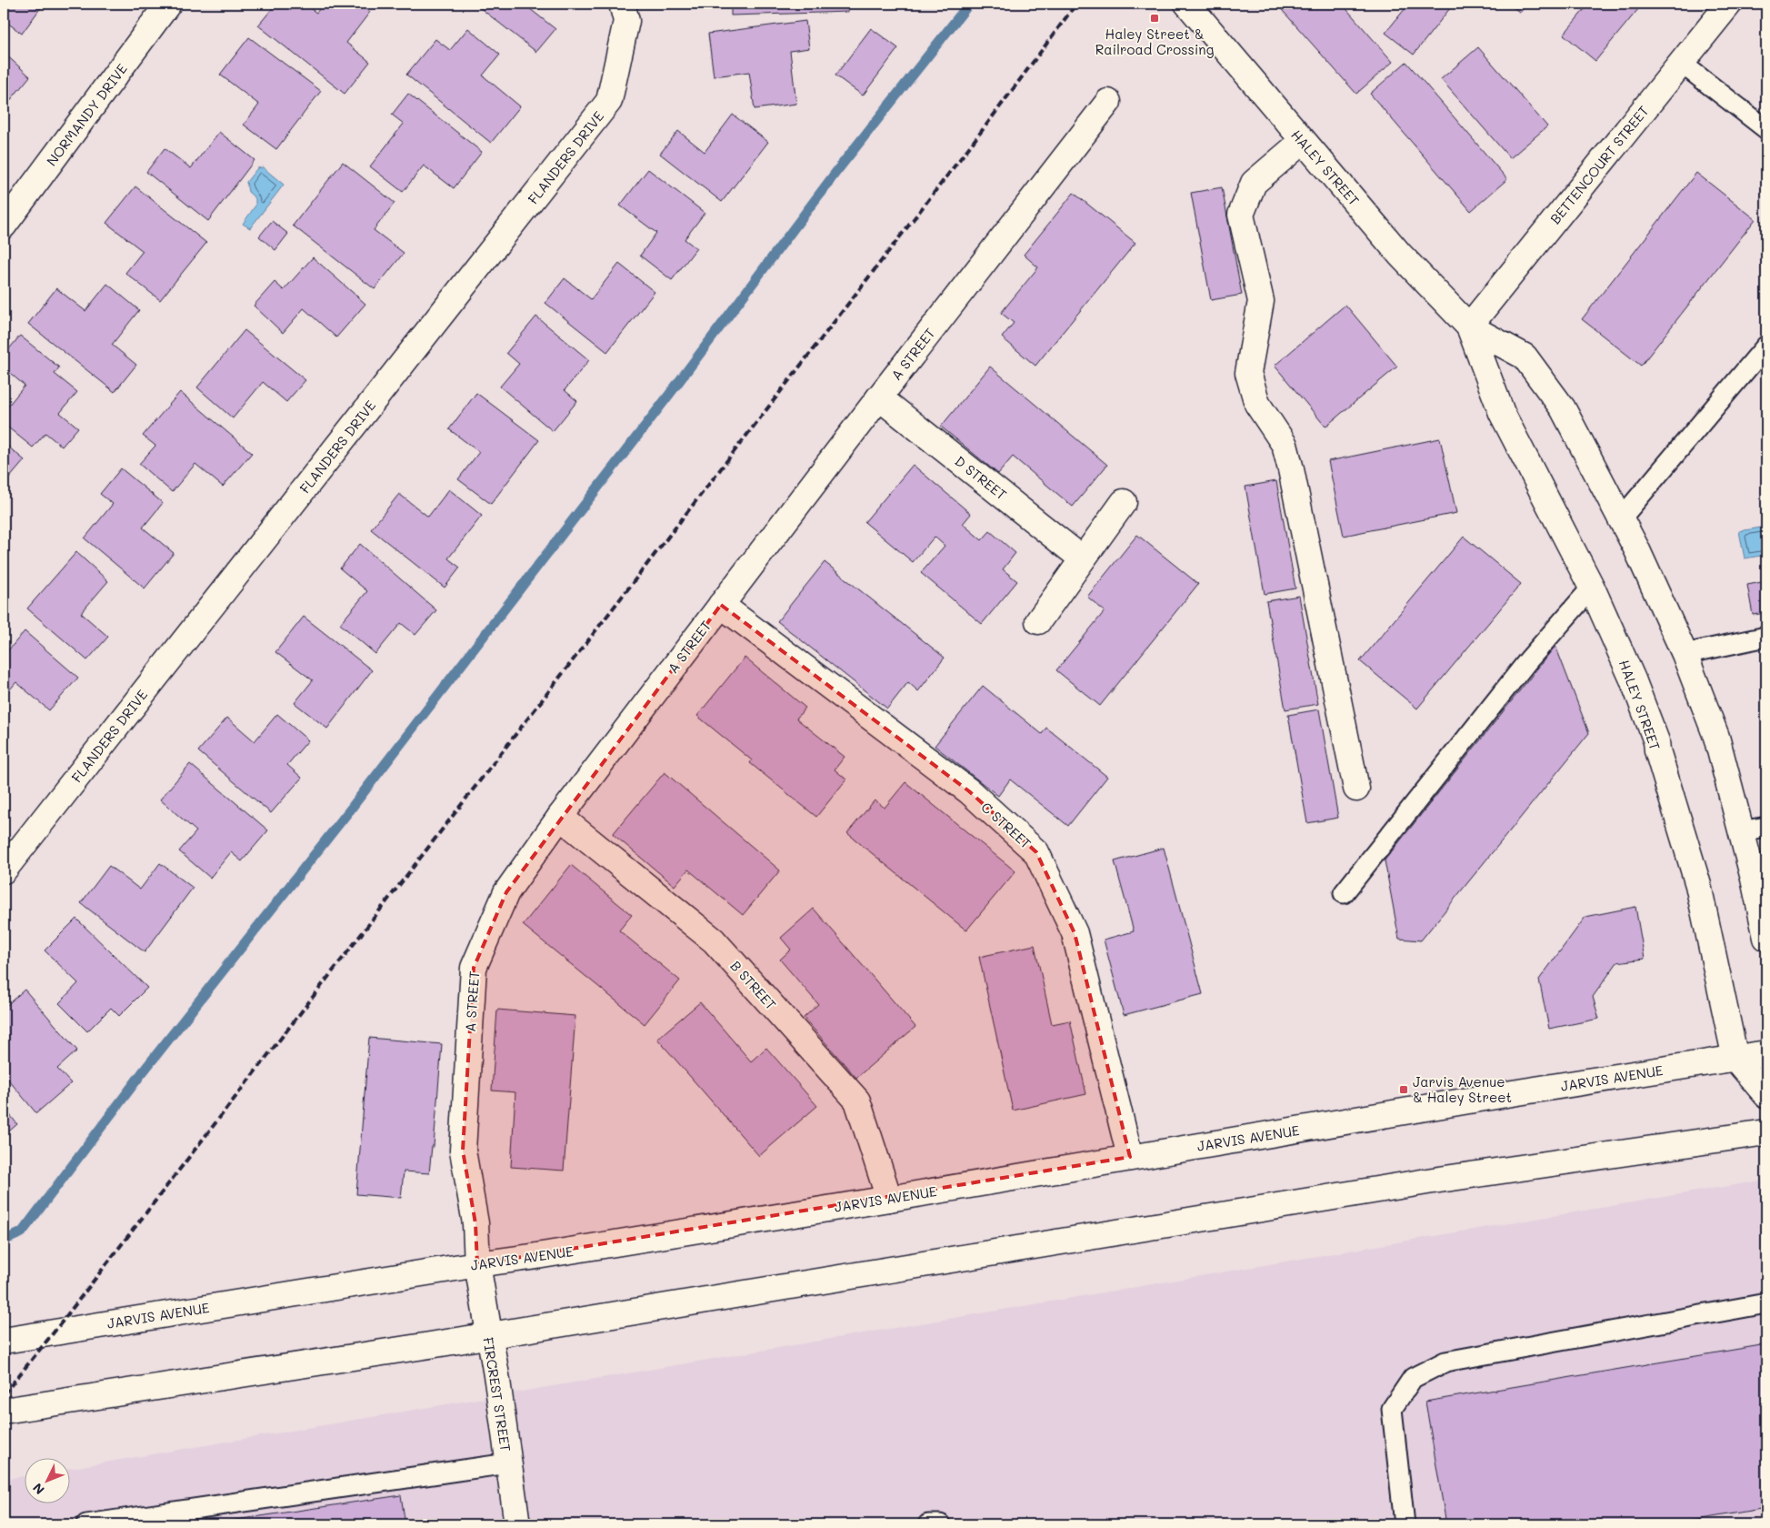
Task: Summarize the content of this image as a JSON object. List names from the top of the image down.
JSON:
{
  "streets": {
    "street": [
      "NORMANDY DRIVE",
      "FLANDERS DRIVE",
      "BETTENCOURT STREET",
      "HALEY STREET",
      "A STREET",
      "D STREET",
      "C STREET",
      "B STREET",
      "JARVIS AVENUE",
      "FIRCREST STREET"
    ]
  },
  "crossings": [
    ["BETTENCOURT STREET", "HALEY STREET"],
    ["HALEY STREET", "JARVIS AVENUE"],
    ["A STREET", "D STREET"],
    ["A STREET", "C STREET"],
    ["A STREET", "B STREET"],
    ["A STREET", "JARVIS AVENUE"],
    ["A STREET", "FIRCREST STREET"],
    ["C STREET", "JARVIS AVENUE"],
    ["B STREET", "JARVIS AVENUE"],
    ["JARVIS AVENUE", "FIRCREST STREET"]
  ],
  "places": {
    "transit": ["Haley Street & Railroad Crossing", "Jarvis Avenue & Haley Street"]
  },
  "north": "bottom left"
}
